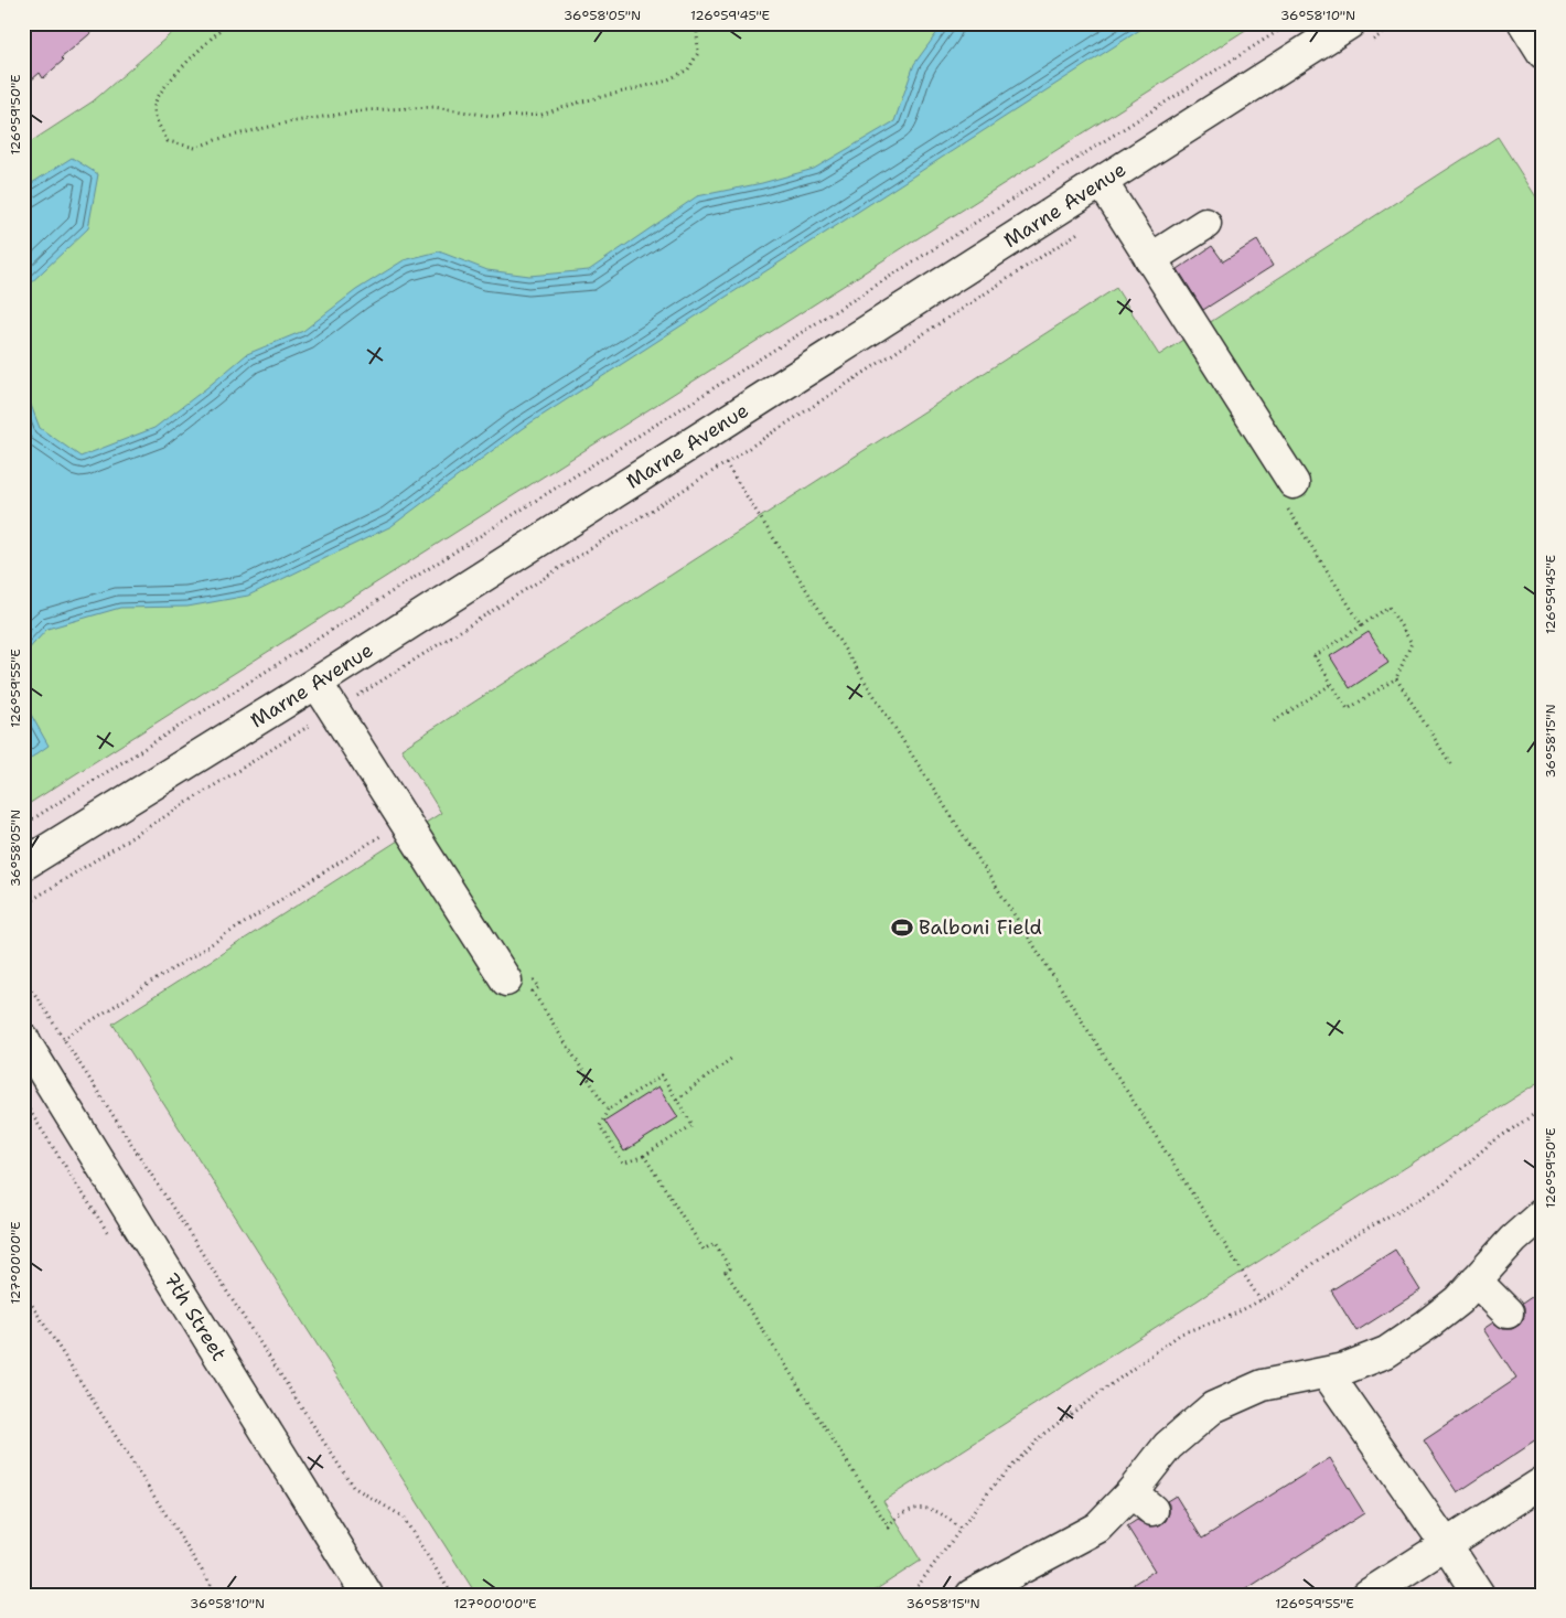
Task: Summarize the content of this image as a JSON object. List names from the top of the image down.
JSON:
{
  "streets": {
    "street": ["Marne Avenue", "7th Street"]
  },
  "places": {
    "sports": ["Balboni Field"]
  },
  "coordinates": [
    "36°58'05\"N",
    "126°59'45\"E",
    "36°58'10\"N",
    "126°59'50\"E",
    "126°59'55\"E",
    "36°58'15\"N",
    "127°00'00\"E"
  ]
}
